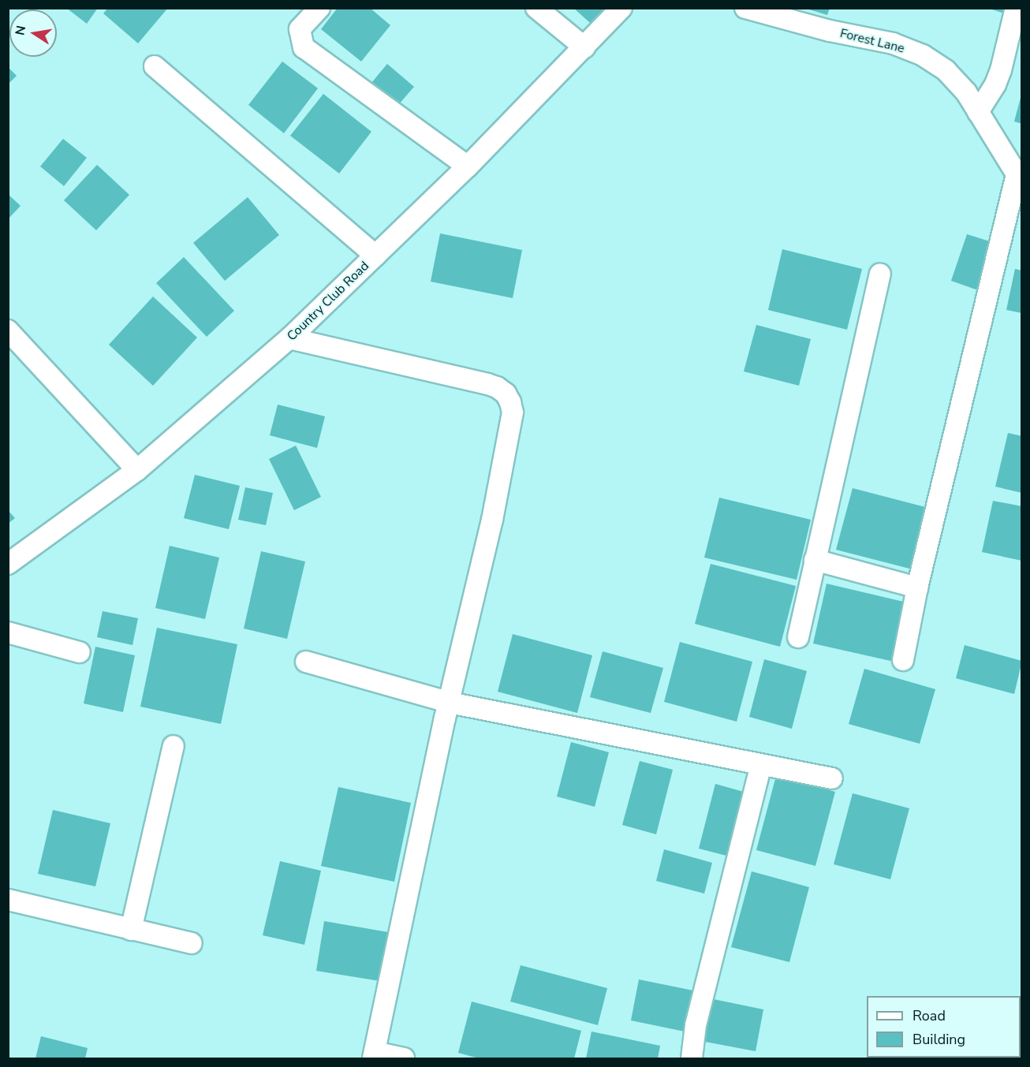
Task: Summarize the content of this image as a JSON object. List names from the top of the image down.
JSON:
{
  "streets": {
    "street": ["Forest Lane", "Country Club Road"]
  },
  "legend": ["Road", "Building"],
  "north": "left"
}
